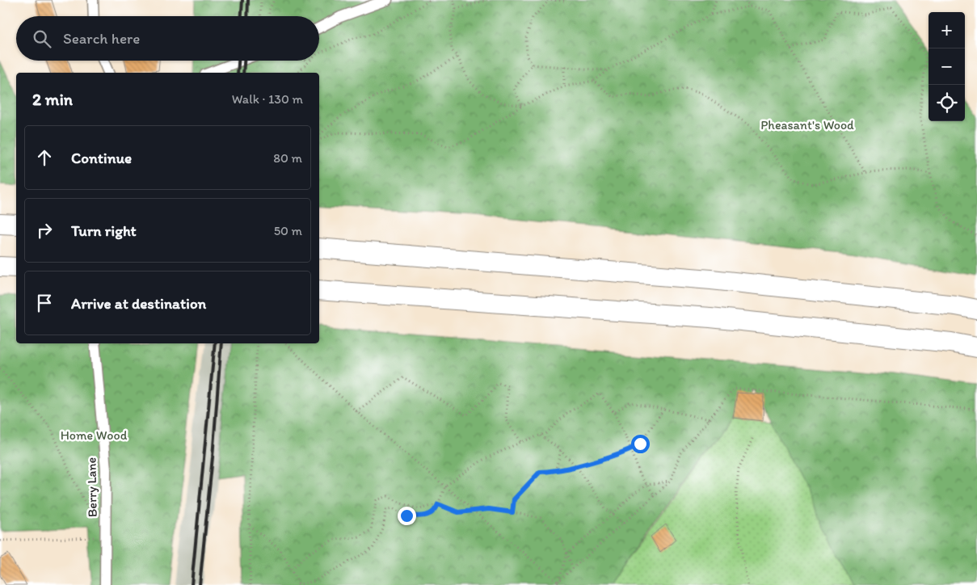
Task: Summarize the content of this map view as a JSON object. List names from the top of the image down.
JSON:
{
  "streets": {
    "street": ["Berry Lane"]
  },
  "parks": ["Pheasant's Wood", "Home Wood"],
  "page": {
    "map_buttons": ["+", "−"],
    "search": "Search here",
    "heading": ["2 min", "Walk · 130 m"],
    "list": [
      ["Continue", "80 m"],
      ["Turn right", "50 m"],
      "Arrive at destination"
    ]
  }
}
